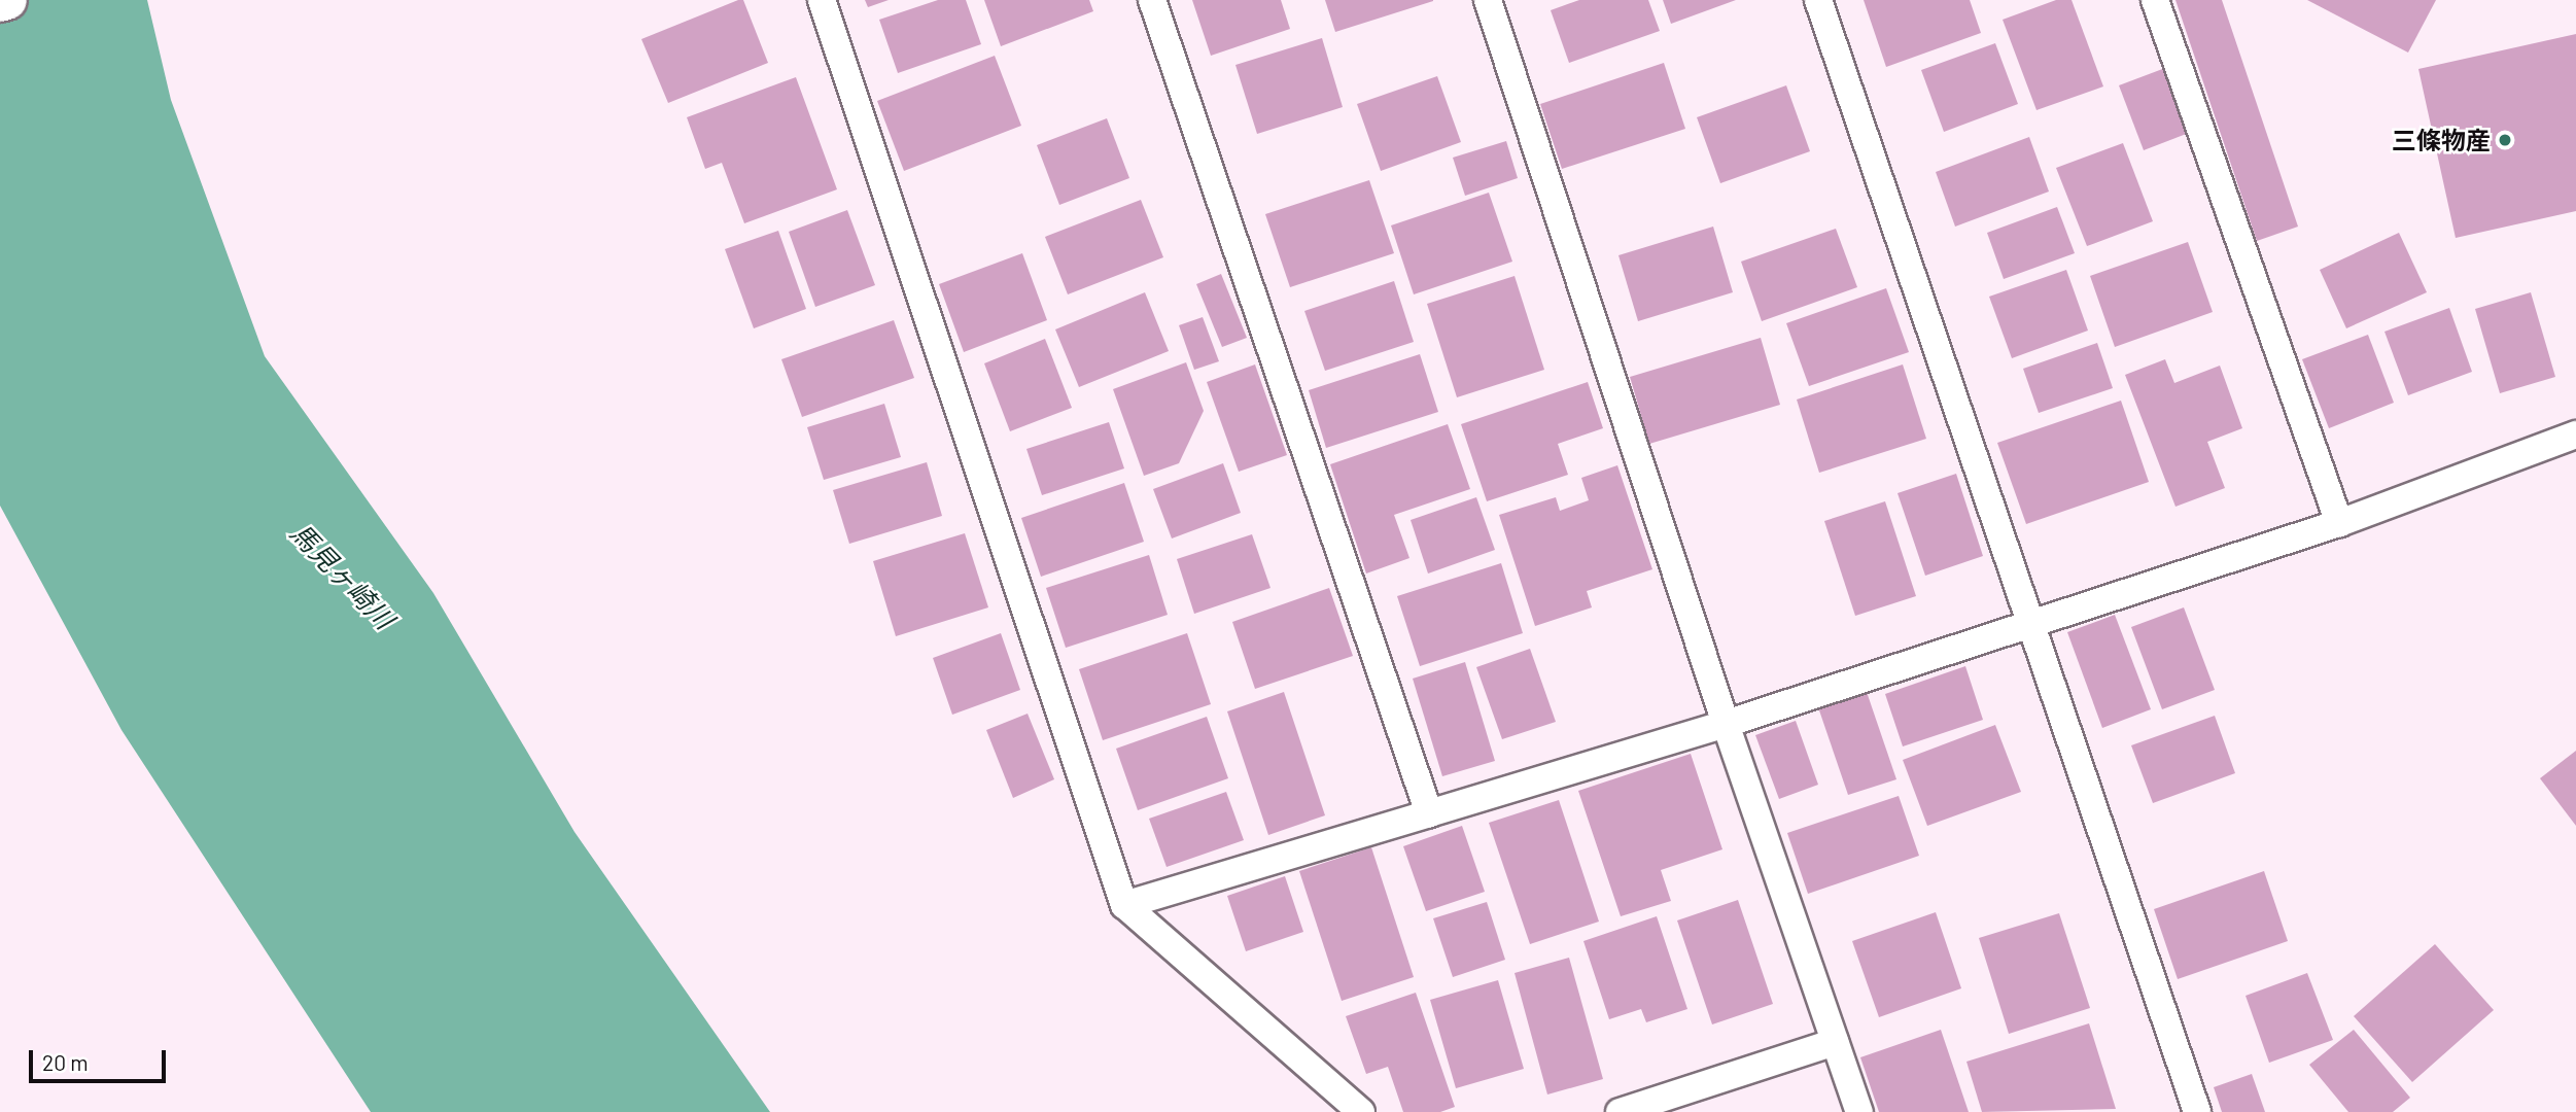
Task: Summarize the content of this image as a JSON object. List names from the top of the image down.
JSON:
{
  "water": ["馬見ヶ崎川"],
  "places": ["三條物産"],
  "scale_bar": "20 m"
}
